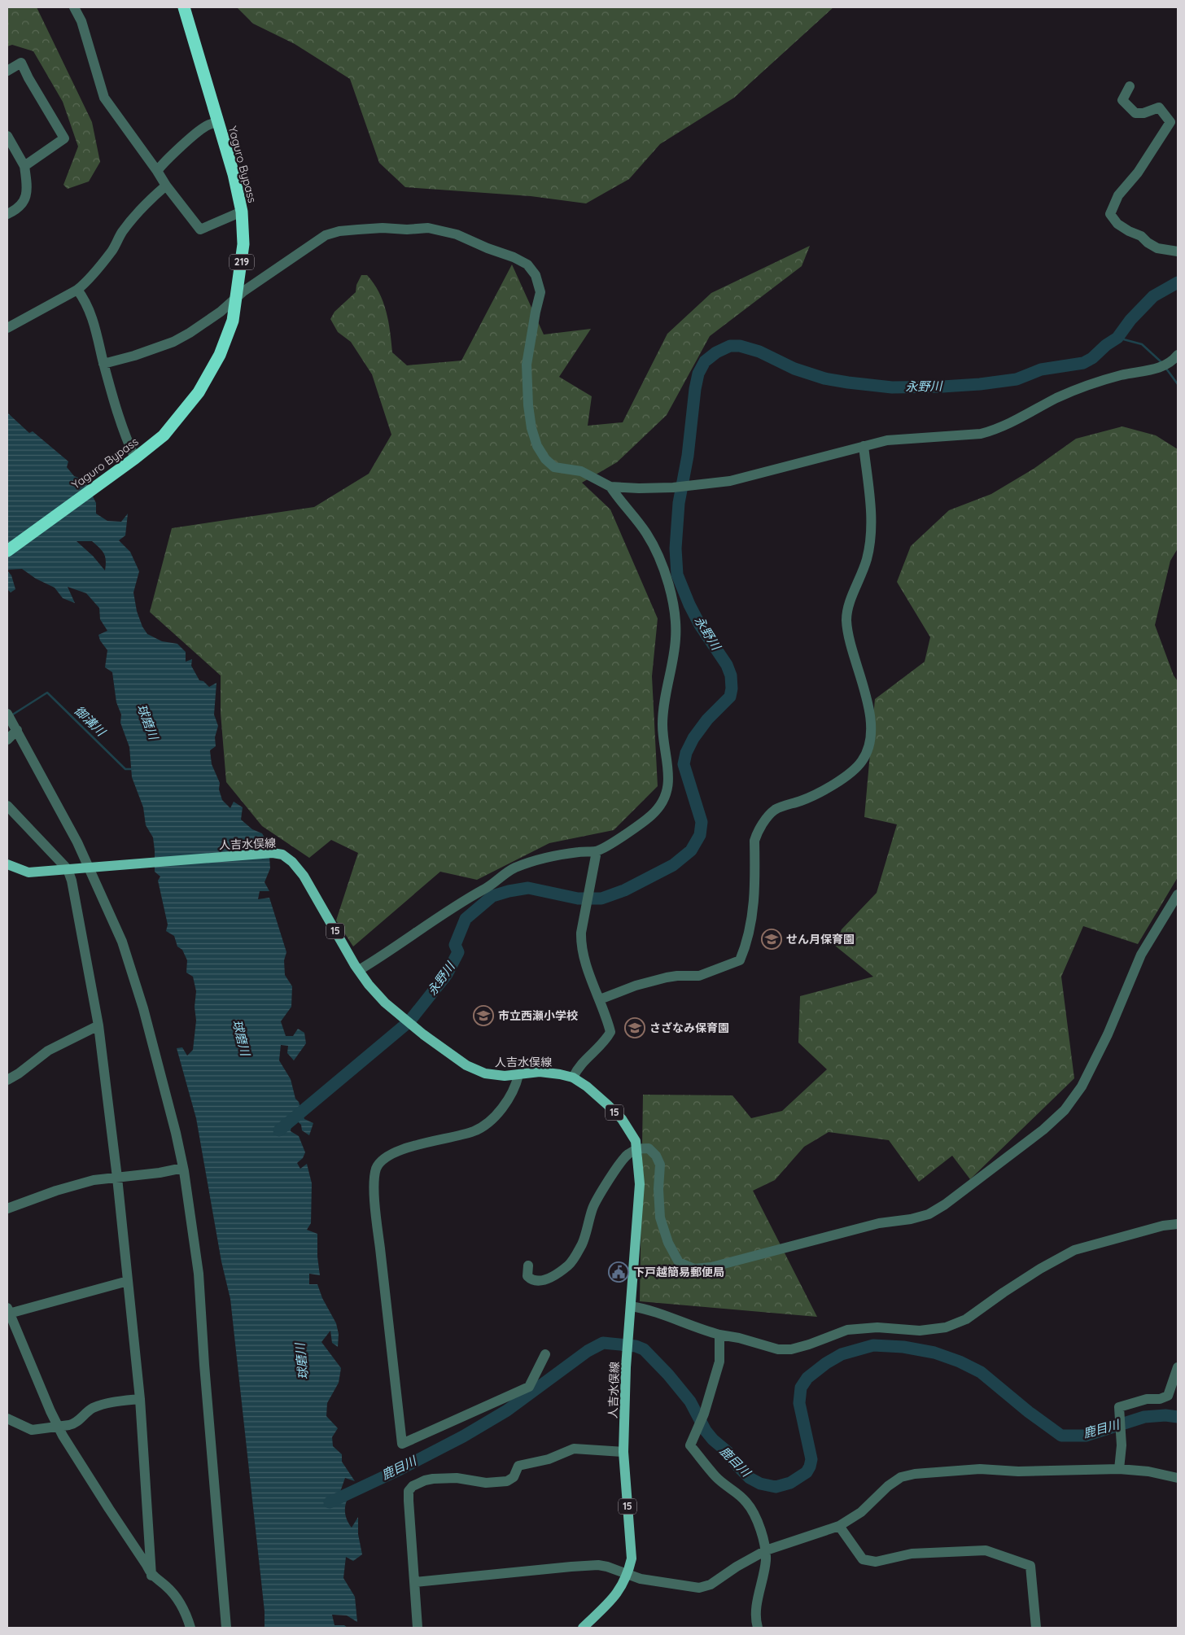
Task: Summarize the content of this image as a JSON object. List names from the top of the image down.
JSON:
{
  "streets": {
    "highway": ["Yaguro Bypass", "219"],
    "main road": ["人吉水俣線", "15"]
  },
  "water": [
    "永野川",
    "御溝川",
    "球磨川",
    "鹿目川"
  ],
  "places": {
    "school or university": ["せん月保育園", "市立西瀬小学校", "さざなみ保育園"],
    "public building": ["下戸越簡易郵便局"]
  }
}
